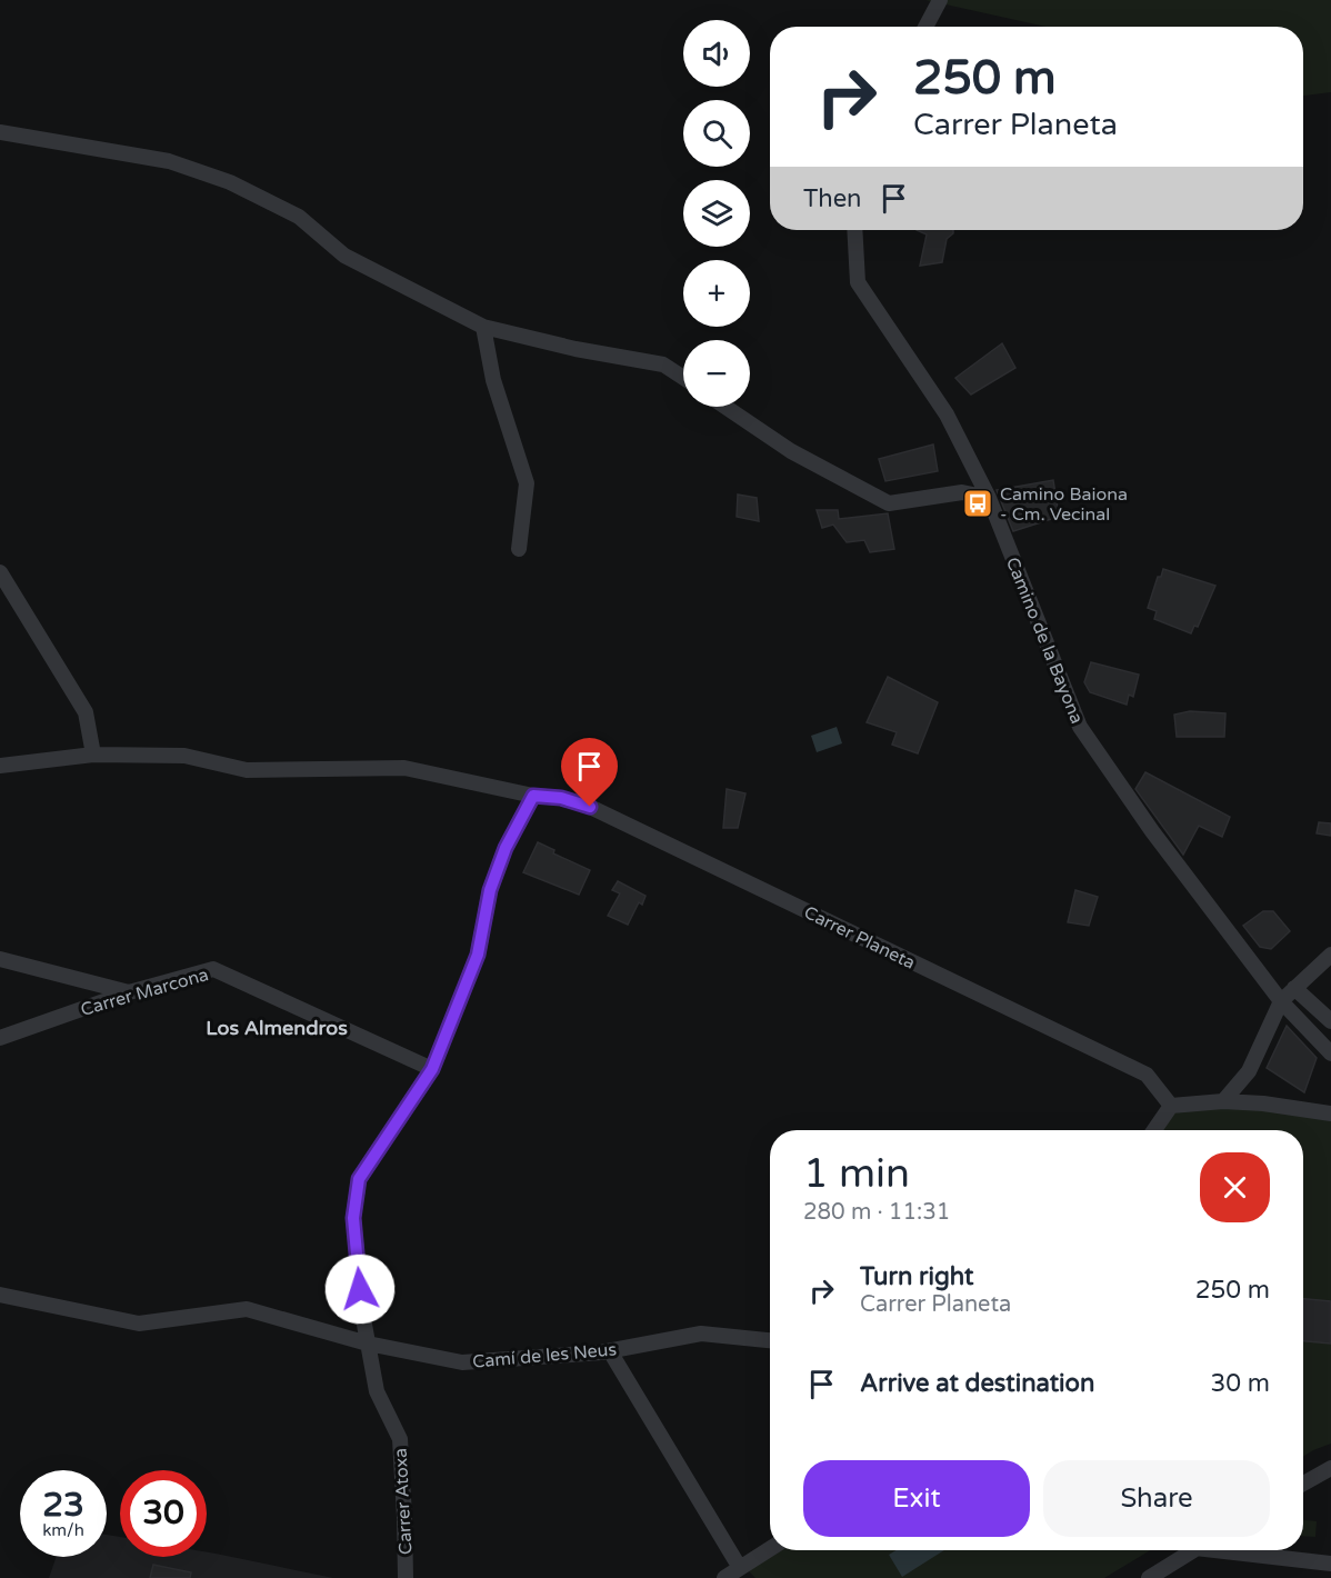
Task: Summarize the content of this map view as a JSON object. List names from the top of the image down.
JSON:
{
  "streets": {
    "street": [
      "Camino de la Bayona",
      "Carrer Planeta",
      "Carrer Marcona",
      "Camí de les Neus",
      "Carrer Atoxa"
    ]
  },
  "crossings": [
    ["Carrer Planeta", "Carrer Atoxa"],
    ["Carrer Marcona", "Carrer Atoxa"],
    ["Camí de les Neus", "Carrer Atoxa"]
  ],
  "districts": ["Los Almendros"],
  "places": {
    "bus stop": ["Camino Baiona - Cm. Vecinal"]
  },
  "page": {
    "map_buttons": ["+", "−"],
    "turn": ["250 m", "Carrer Planeta"],
    "then": "Then",
    "heading": ["1 min", "280 m · 11:31"],
    "list": [
      {
        "name": "Turn right",
        "note": "Carrer Planeta",
        "value": "250 m"
      },
      {
        "name": "Arrive at destination",
        "value": "30 m"
      }
    ],
    "buttons": ["Exit", "Share"],
    "speed": "23 km/h",
    "limit": "30"
  }
}
